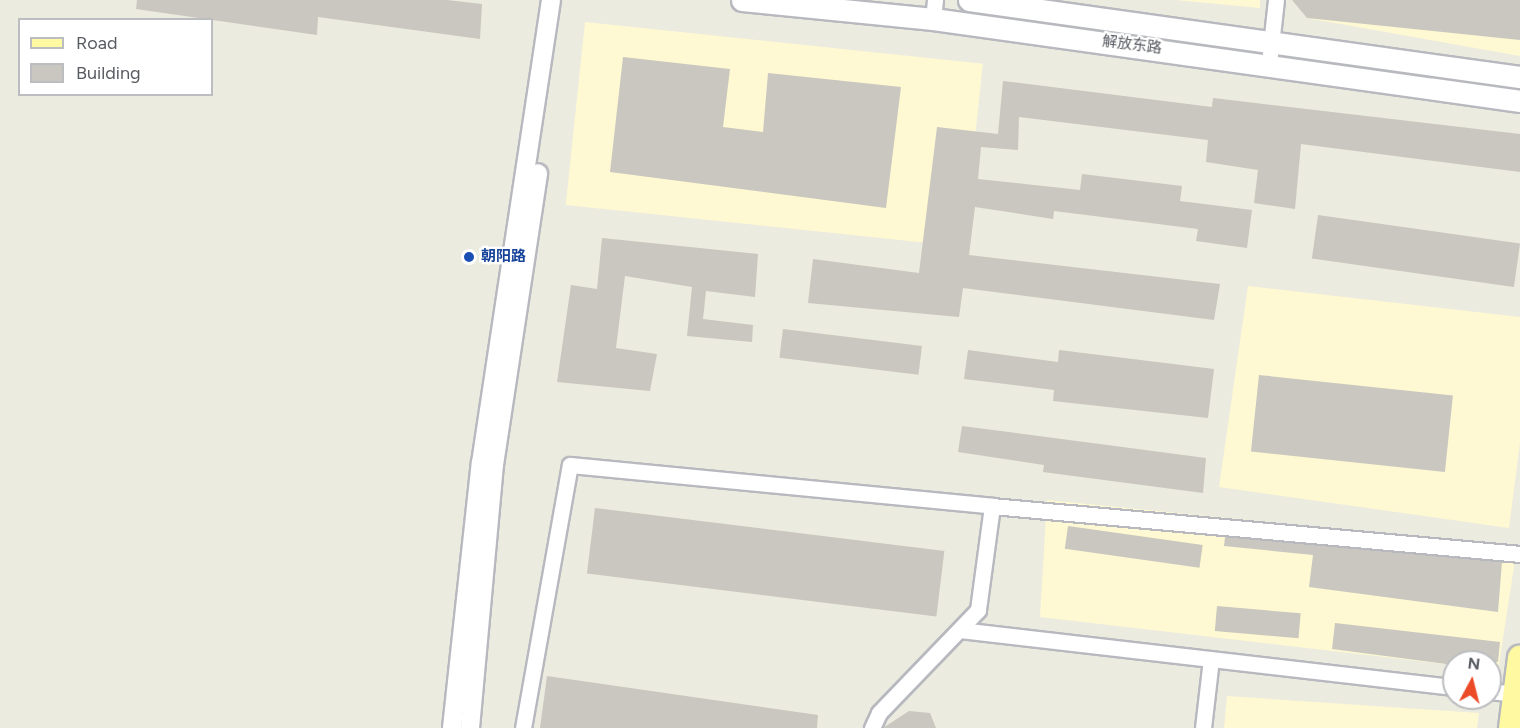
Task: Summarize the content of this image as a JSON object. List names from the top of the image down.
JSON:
{
  "streets": {
    "main road": ["解放东路"]
  },
  "places": ["朝阳路"],
  "legend": ["Road", "Building"],
  "north": "top"
}
